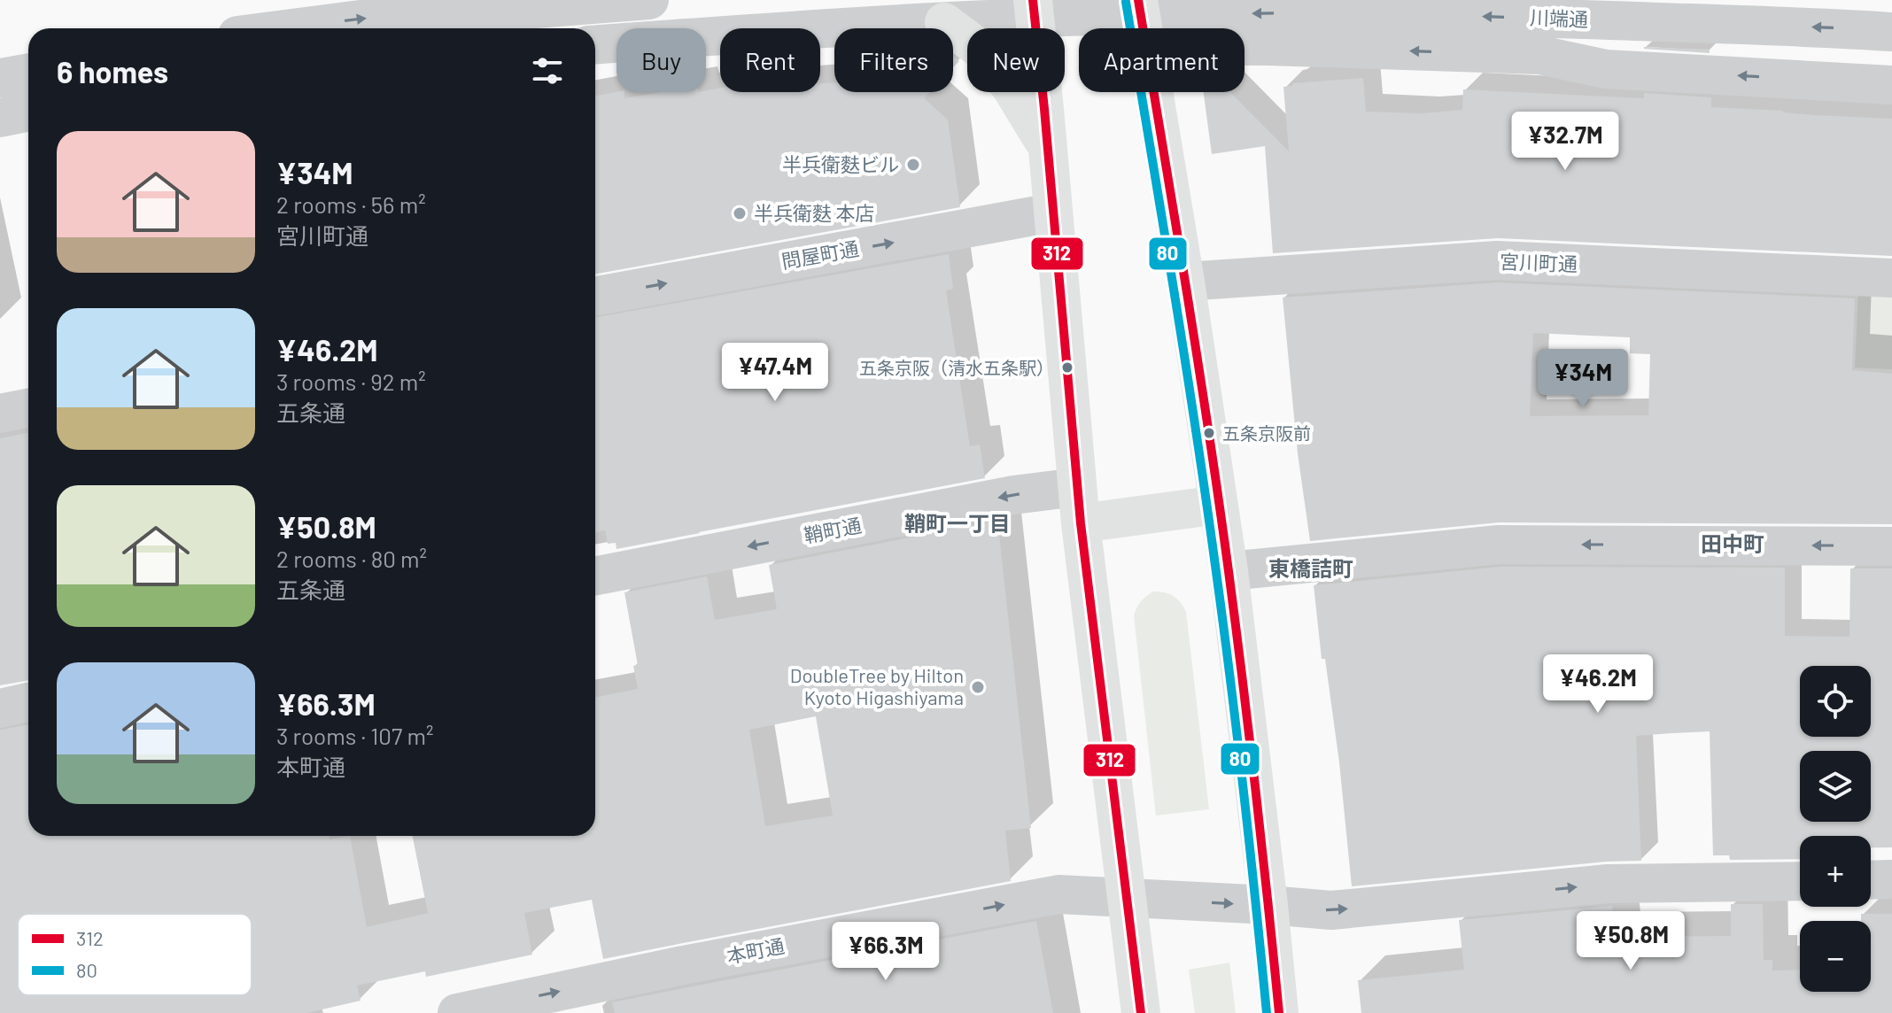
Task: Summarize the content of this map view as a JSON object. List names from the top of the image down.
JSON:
{
  "streets": {
    "street": [
      "川端通",
      "問屋町通",
      "宮川町通",
      "鞘町通",
      "本町通"
    ]
  },
  "one_way": ["問屋町通", "鞘町通"],
  "districts": ["鞘町一丁目", "田中町", "東橋詰町"],
  "places": [
    "半兵衛麩ビル",
    "半兵衛麩 本店",
    "五条京阪（清水五条駅）",
    "五条京阪前",
    "DoubleTree by Hilton Kyoto Higashiyama"
  ],
  "lines": ["transit line 312", "transit line 80"],
  "legend": ["312", "80"],
  "page": {
    "chip": [
      "Buy",
      "Rent",
      "Filters",
      "New",
      "Apartment"
    ],
    "heading": "6 homes",
    "price": [
      "¥32.7M",
      "¥47.4M",
      "¥34M",
      "¥46.2M",
      "¥50.8M",
      "¥66.3M"
    ],
    "list": [
      {
        "name": "¥34M",
        "note": "2 rooms · 56 m² · 宮川町通"
      },
      {
        "name": "¥46.2M",
        "note": "3 rooms · 92 m² · 五条通"
      },
      {
        "name": "¥50.8M",
        "note": "2 rooms · 80 m² · 五条通"
      },
      {
        "name": "¥66.3M",
        "note": "3 rooms · 107 m² · 本町通"
      }
    ],
    "map_buttons": ["+", "−"]
  }
}
